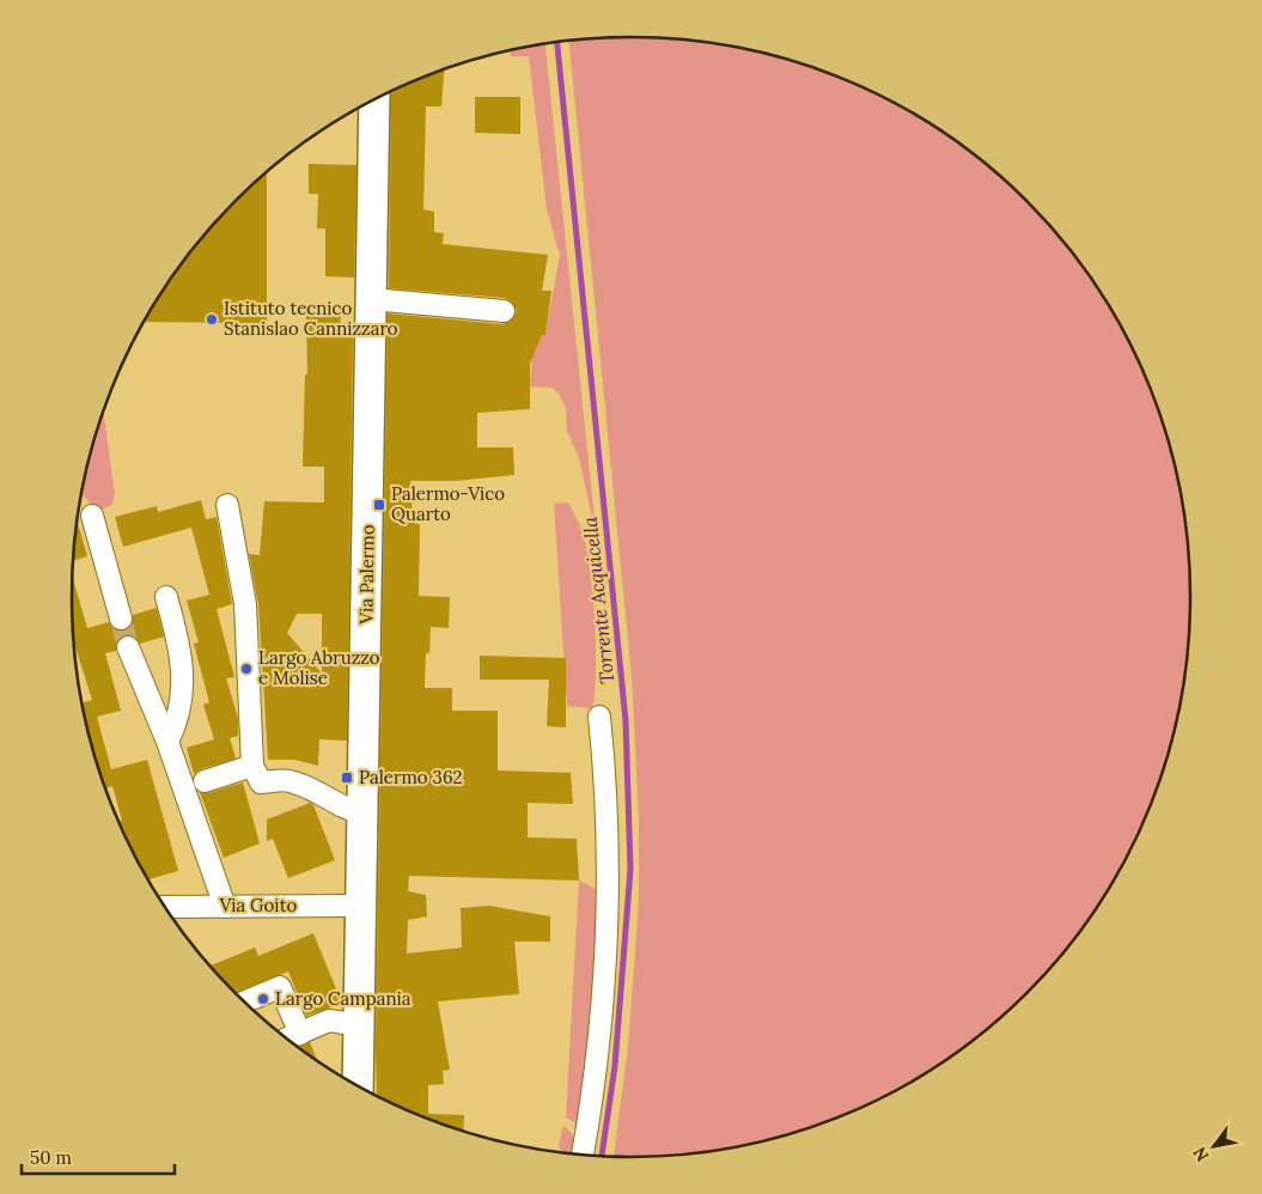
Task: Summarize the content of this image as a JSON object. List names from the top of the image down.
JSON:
{
  "streets": {
    "main road": ["Via Palermo"],
    "street": ["Via Goito"]
  },
  "crossings": [
    ["Via Palermo", "Via Goito"]
  ],
  "water": ["Torrente Acquicella"],
  "places": {
    "other": ["Istituto tecnico Stanislao Cannizzaro", "Largo Abruzzo e Molise", "Largo Campania"],
    "transit": ["Palermo-Vico Quarto", "Palermo 362"]
  },
  "scale_bar": "50 m",
  "north": "bottom left"
}
